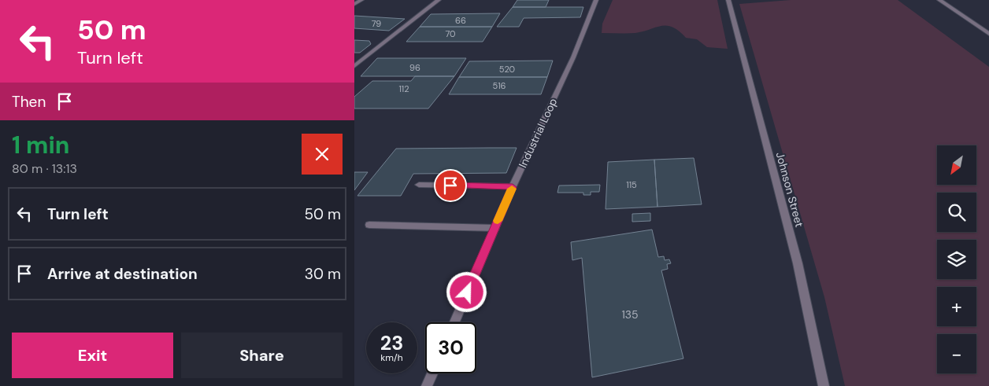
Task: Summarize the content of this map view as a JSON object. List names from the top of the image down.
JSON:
{
  "streets": {
    "street": ["Industrial Loop", "Johnson Street"]
  },
  "house_numbers": [
    "66",
    "79",
    "70",
    "96",
    "520",
    "516",
    "112",
    "115",
    "135"
  ],
  "north": "bottom left",
  "page": {
    "turn": ["50 m", "Turn left"],
    "then": "Then",
    "heading": ["1 min", "80 m · 13:13"],
    "map_buttons": ["+", "−"],
    "list": [
      {
        "name": "Turn left",
        "value": "50 m"
      },
      {
        "name": "Arrive at destination",
        "value": "30 m"
      }
    ],
    "speed": "23 km/h",
    "limit": "30",
    "buttons": ["Exit", "Share"]
  }
}
